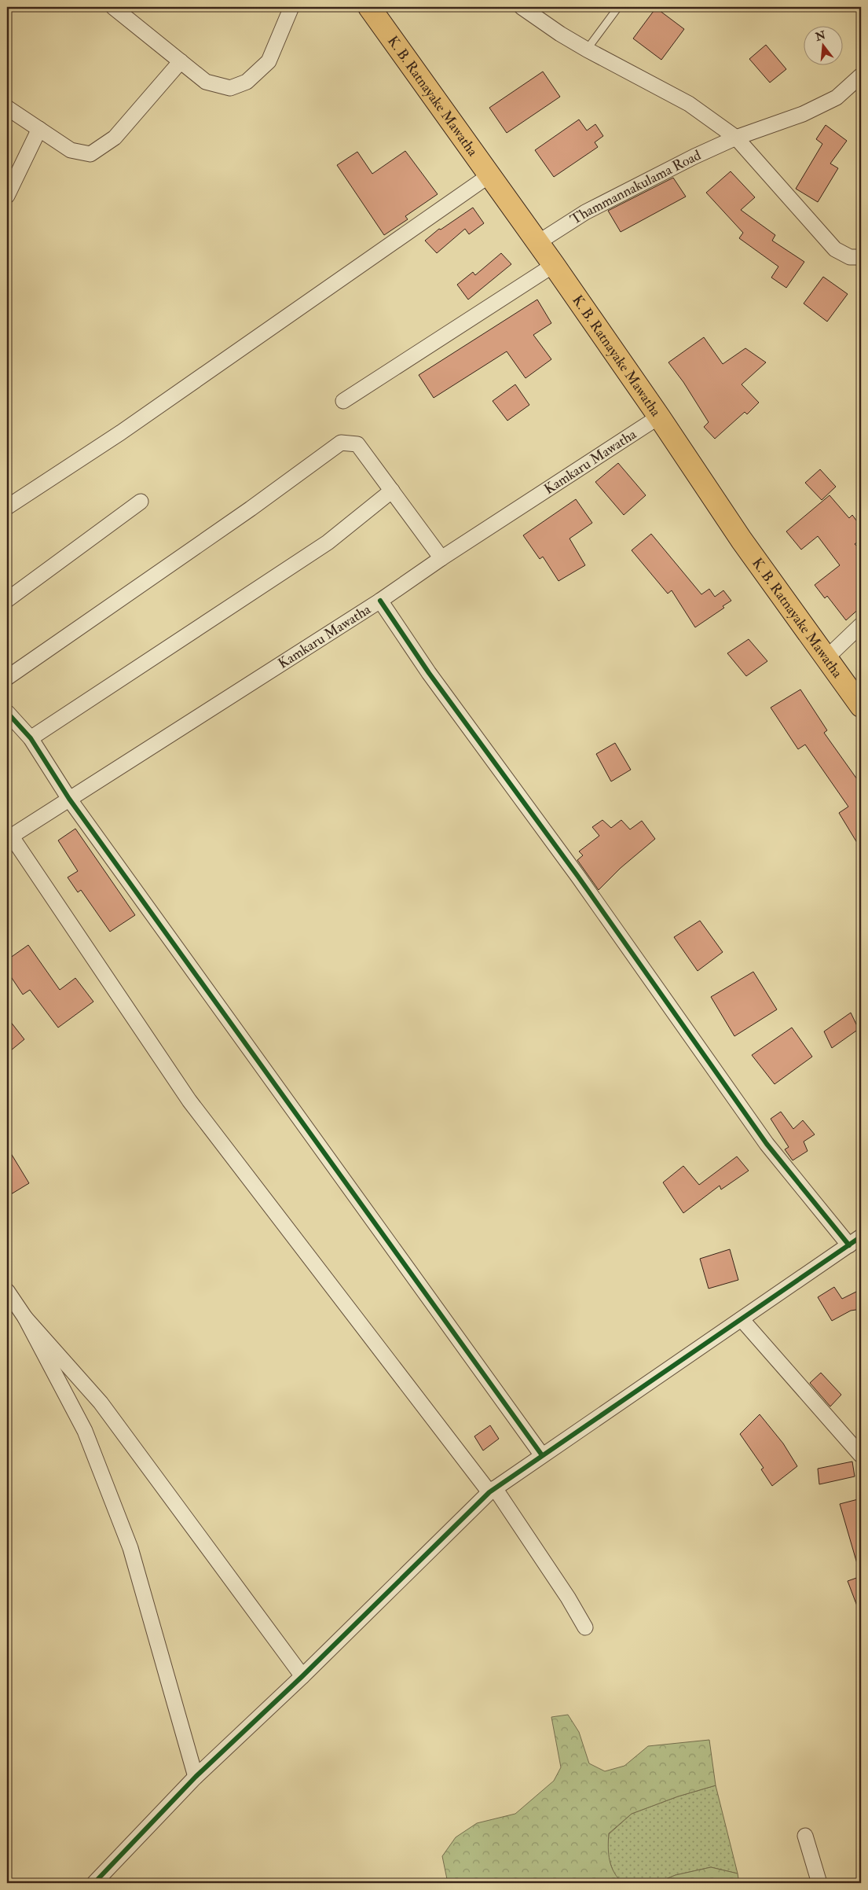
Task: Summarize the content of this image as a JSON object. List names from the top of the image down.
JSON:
{
  "streets": {
    "highway": ["K. B. Ratnayake Mawatha"],
    "street": ["Thammannakulama Road", "Kamkaru Mawatha"]
  },
  "crossings": [
    ["K. B. Ratnayake Mawatha", "Thammannakulama Road"],
    ["K. B. Ratnayake Mawatha", "Kamkaru Mawatha"]
  ],
  "north": "top"
}
